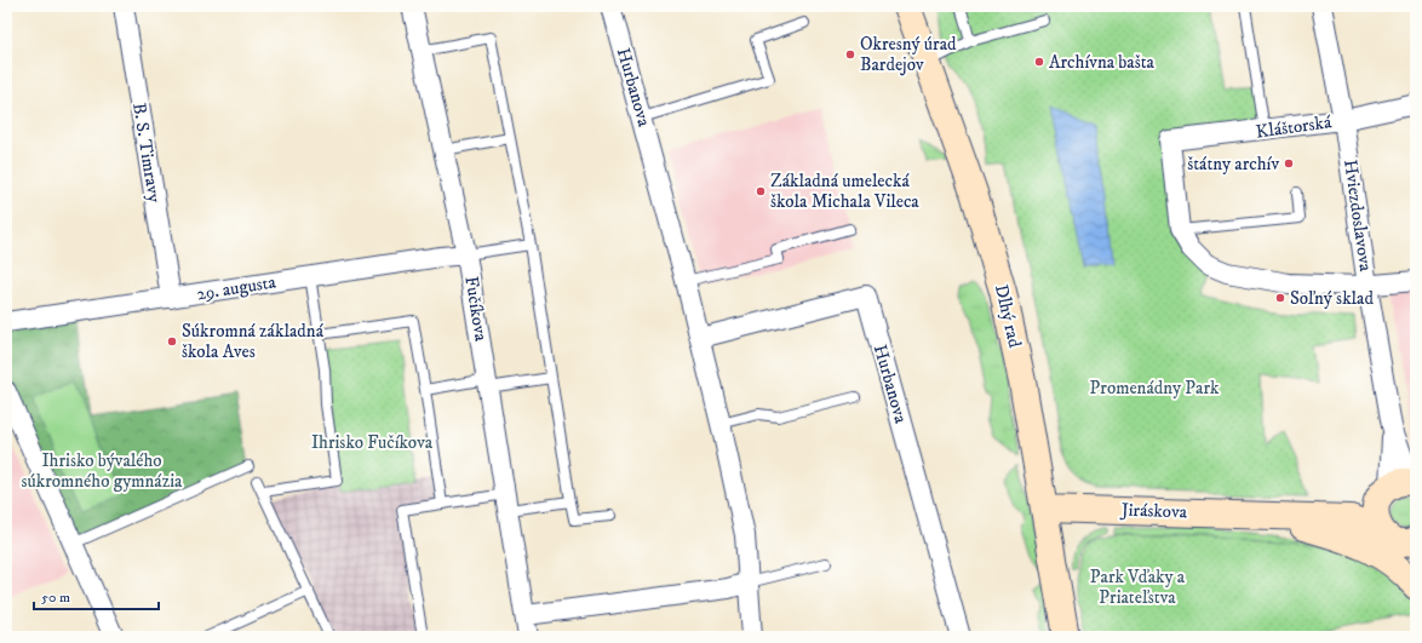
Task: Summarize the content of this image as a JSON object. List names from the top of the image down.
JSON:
{
  "streets": {
    "street": [
      "Hurbanova",
      "Kláštorská",
      "B. S. Timravy",
      "Hviezdoslavova",
      "29. augusta",
      "Fučíkova",
      "Dlhý rad",
      "Jiráskova"
    ]
  },
  "crossings": [
    ["Kláštorská", "Hviezdoslavova"],
    ["B. S. Timravy", "29. augusta"],
    ["Hviezdoslavova", "Jiráskova"],
    ["29. augusta", "Fučíkova"],
    ["Dlhý rad", "Jiráskova"]
  ],
  "parks": [
    "Promenádny Park",
    "Ihrisko Fučíkova",
    "Ihrisko bývalého súkromného gymnázia",
    "Park Vďaky a Priateľstva"
  ],
  "places": [
    "Okresný úrad Bardejov",
    "Archívna bašta",
    "štátny archív",
    "Základná umelecká škola Michala Vileca",
    "Soľný sklad",
    "Súkromná základná škola Aves"
  ],
  "scale_bar": "50 m"
}
